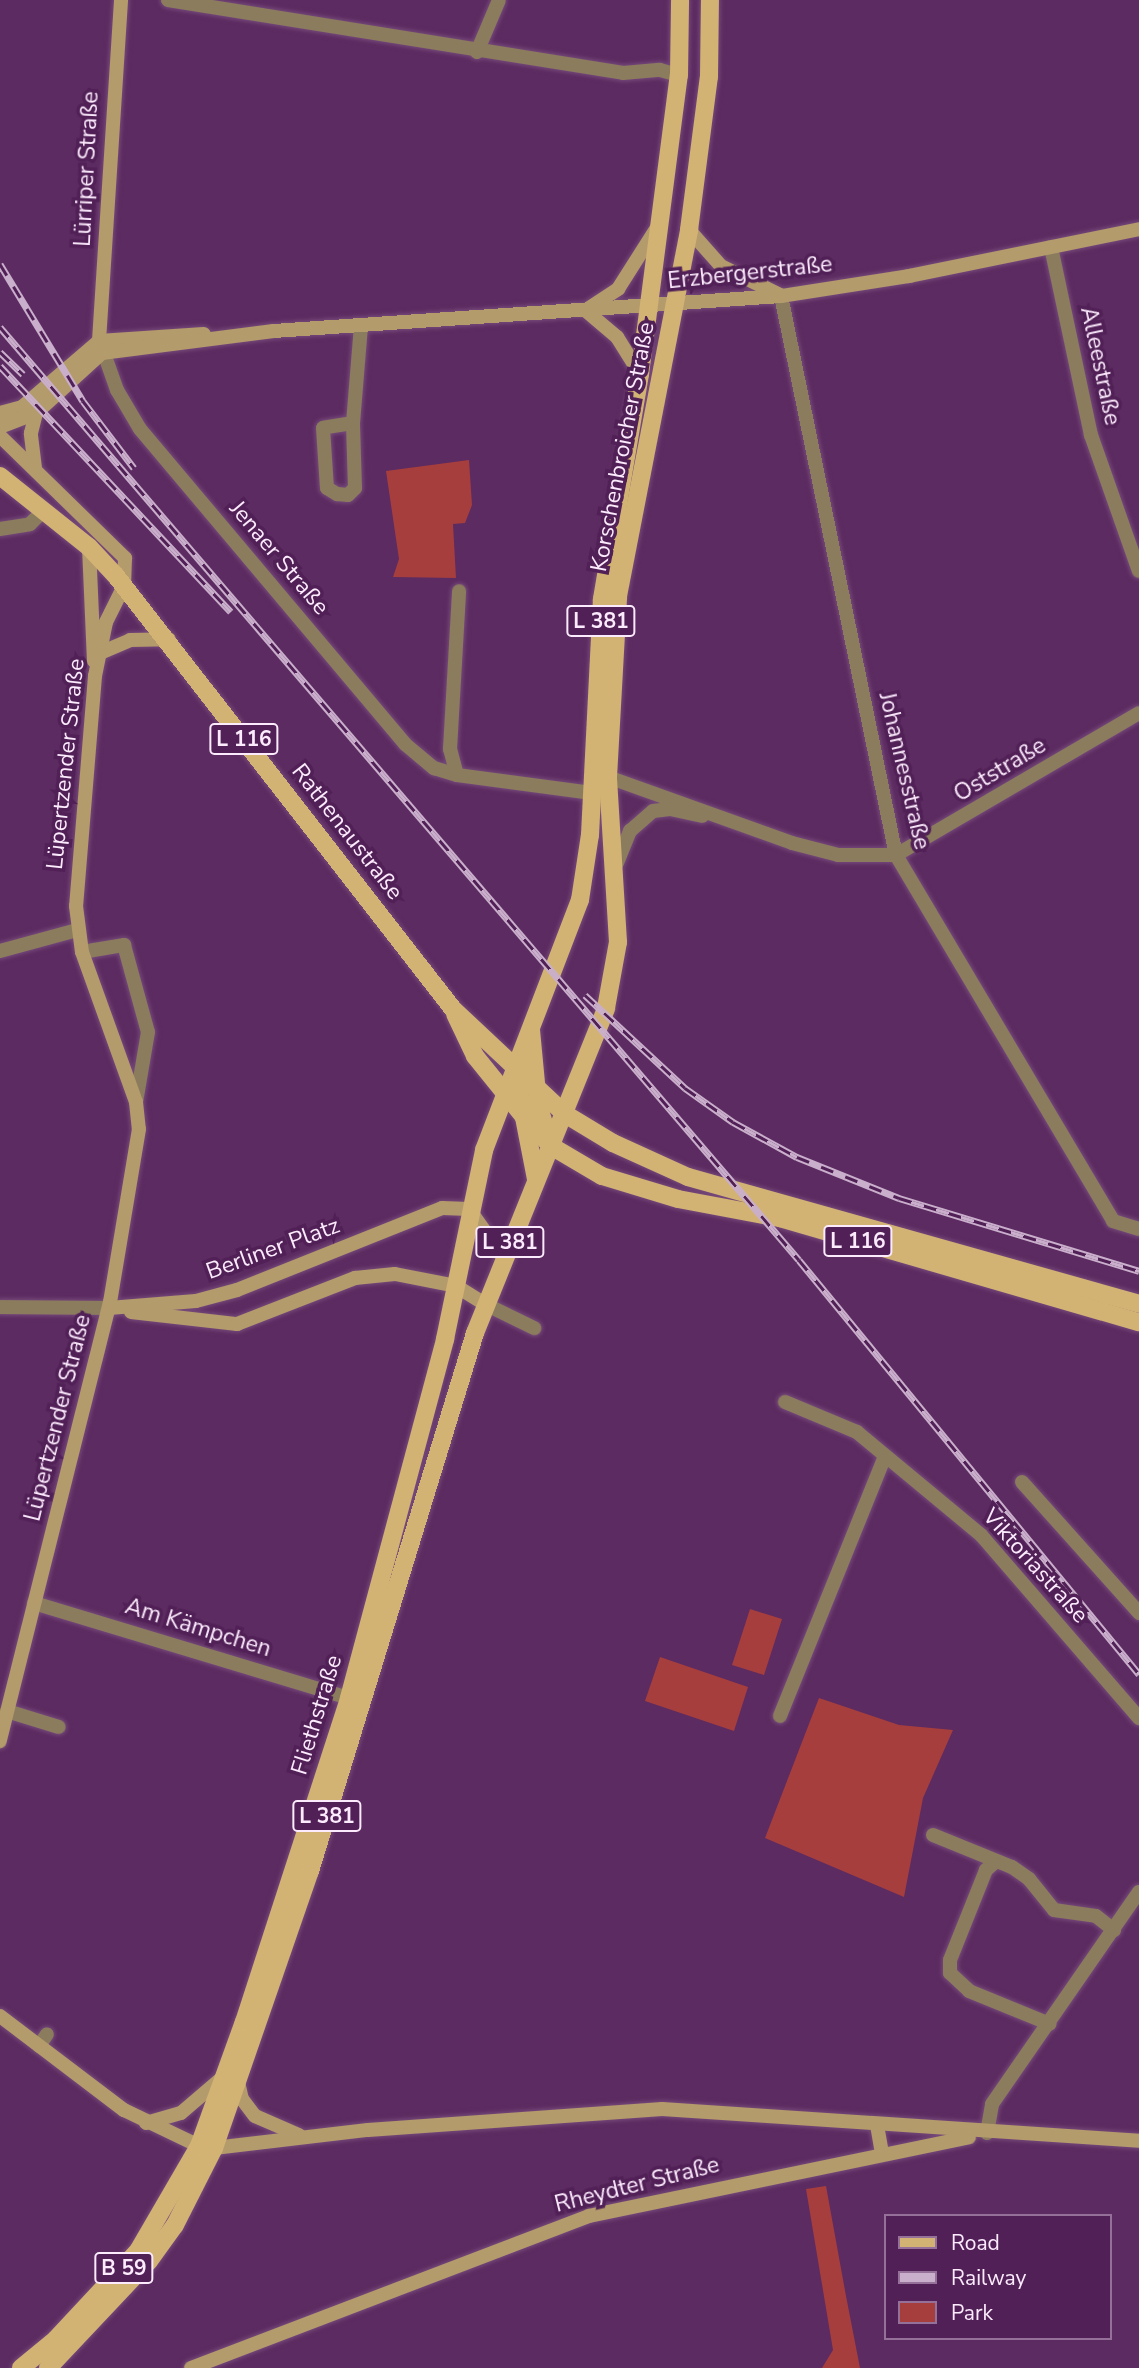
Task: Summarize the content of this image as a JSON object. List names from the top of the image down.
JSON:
{
  "streets": {
    "main road": [
      "Lürriper Straße",
      "Erzbergerstraße",
      "Korschenbroicher Straße",
      "L 381",
      "L 116",
      "Lüpertzender Straße",
      "Rathenaustraße",
      "Berliner Platz",
      "Fliethstraße",
      "Rheydter Straße",
      "B 59"
    ],
    "street": [
      "Alleestraße",
      "Jenaer Straße",
      "Oststraße",
      "Johannesstraße",
      "Viktoriastraße",
      "Am Kämpchen"
    ]
  },
  "crossings": [
    ["Lürriper Straße", "Erzbergerstraße"],
    ["Lürriper Straße", "Jenaer Straße"],
    ["Erzbergerstraße", "Alleestraße"],
    ["Erzbergerstraße", "Korschenbroicher Straße"],
    ["Erzbergerstraße", "Jenaer Straße"],
    ["Erzbergerstraße", "Johannesstraße"],
    ["Korschenbroicher Straße", "Jenaer Straße"],
    ["Korschenbroicher Straße", "L 116"],
    ["Korschenbroicher Straße", "Rathenaustraße"],
    ["Korschenbroicher Straße", "Fliethstraße"],
    ["L 116", "Rathenaustraße"],
    ["L 116", "Fliethstraße"],
    ["Lüpertzender Straße", "Rathenaustraße"],
    ["Lüpertzender Straße", "Berliner Platz"],
    ["Lüpertzender Straße", "Am Kämpchen"],
    ["Oststraße", "Johannesstraße"],
    ["Rathenaustraße", "Fliethstraße"],
    ["Berliner Platz", "Fliethstraße"],
    ["Am Kämpchen", "Fliethstraße"],
    ["Fliethstraße", "Rheydter Straße"]
  ],
  "legend": ["Road", "Railway", "Park"]
}
